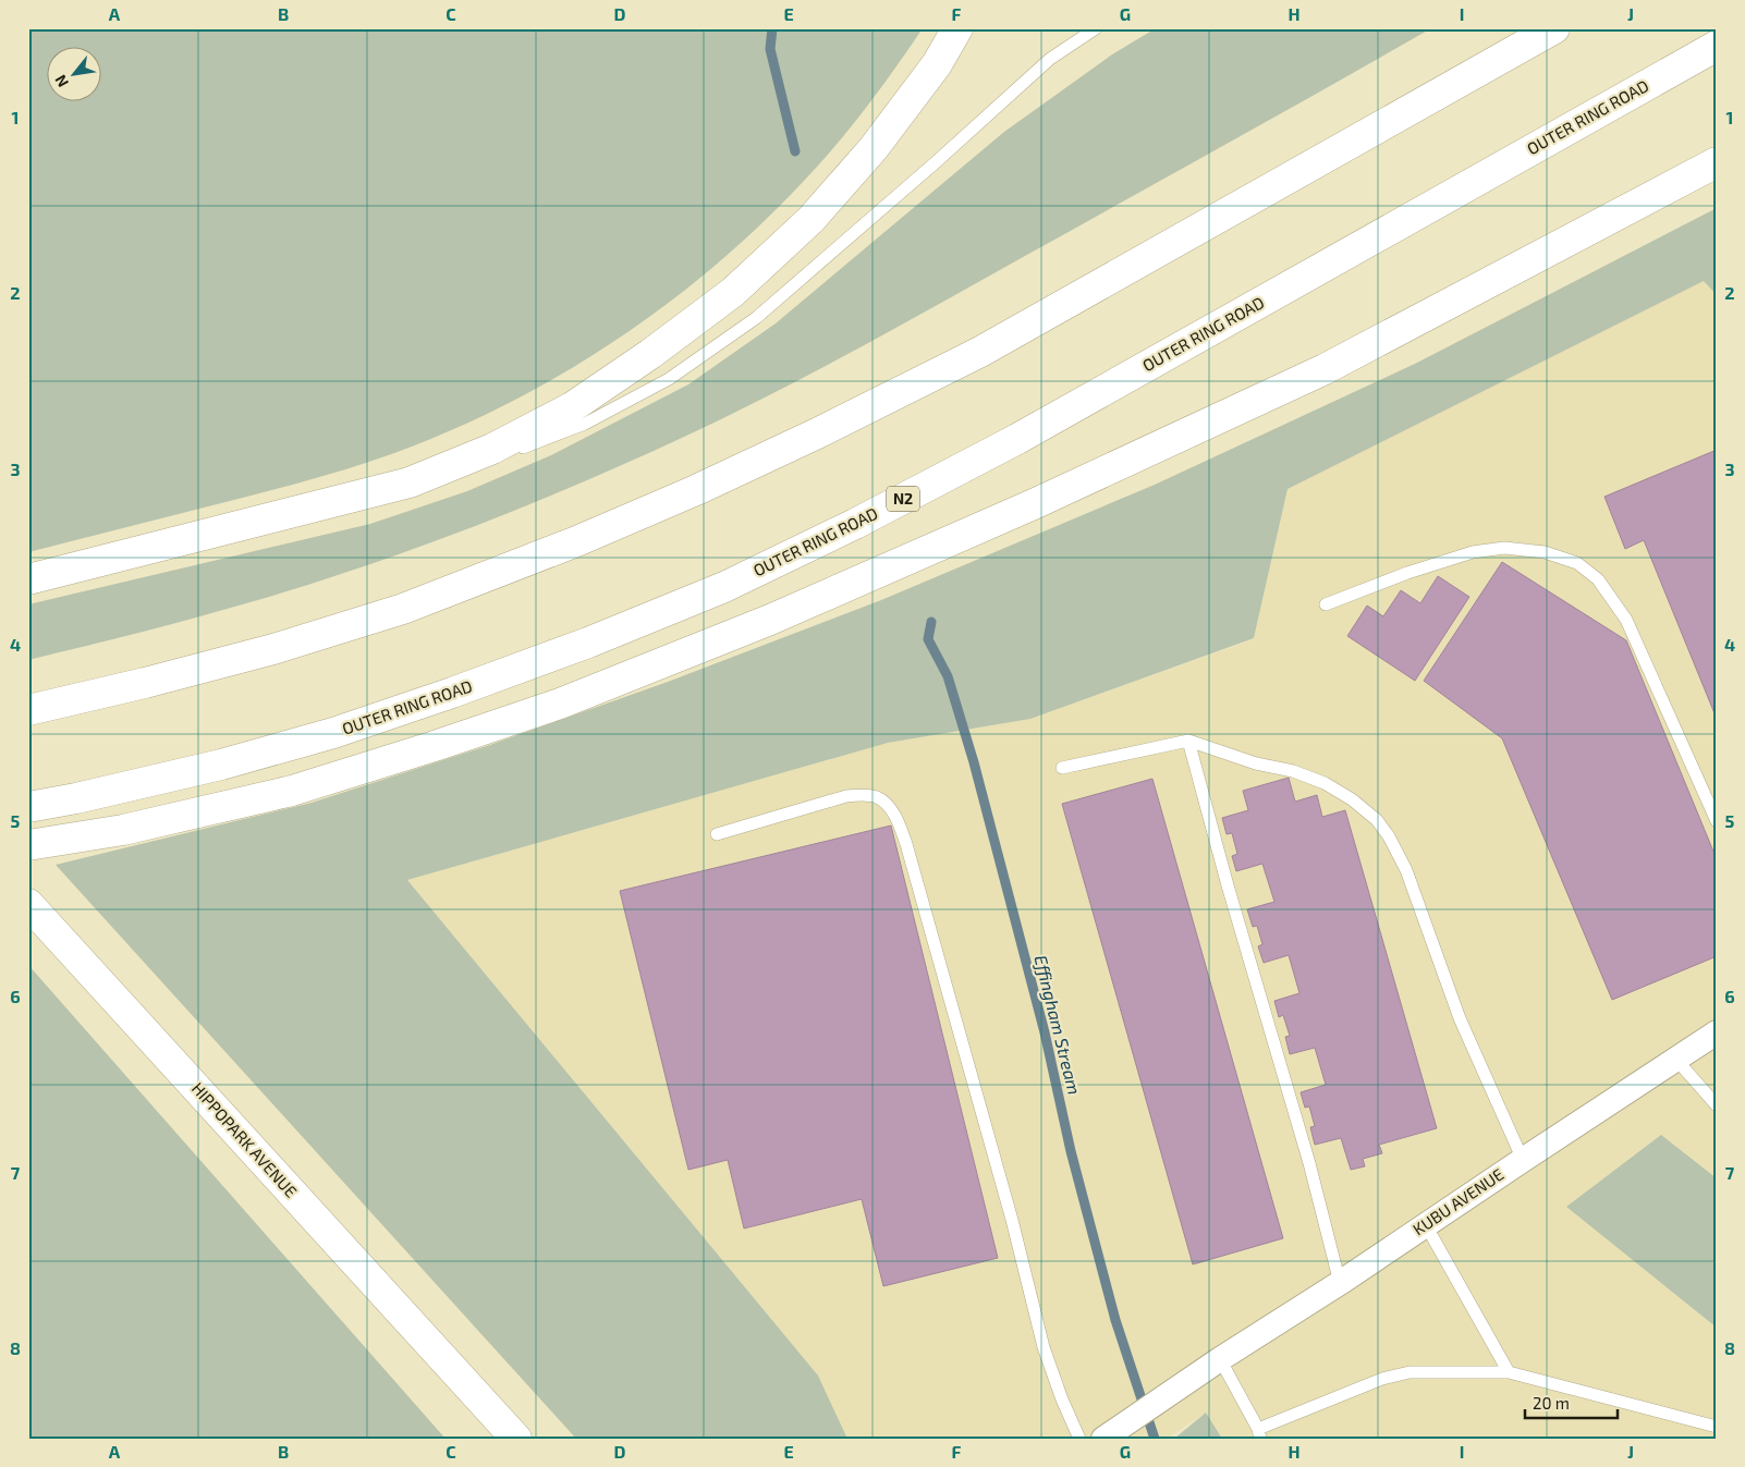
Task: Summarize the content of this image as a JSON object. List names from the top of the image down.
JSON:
{
  "streets": {
    "main road": ["OUTER RING ROAD", "N2", "HIPPOPARK AVENUE"],
    "street": ["KUBU AVENUE"]
  },
  "water": ["Effingham Stream"],
  "scale_bar": "20 m",
  "north": "bottom left",
  "grid": {
    "columns": [
      "A",
      "B",
      "C",
      "D",
      "E",
      "F",
      "G",
      "H",
      "I",
      "J"
    ],
    "rows": [
      "1",
      "2",
      "3",
      "4",
      "5",
      "6",
      "7",
      "8"
    ]
  }
}
